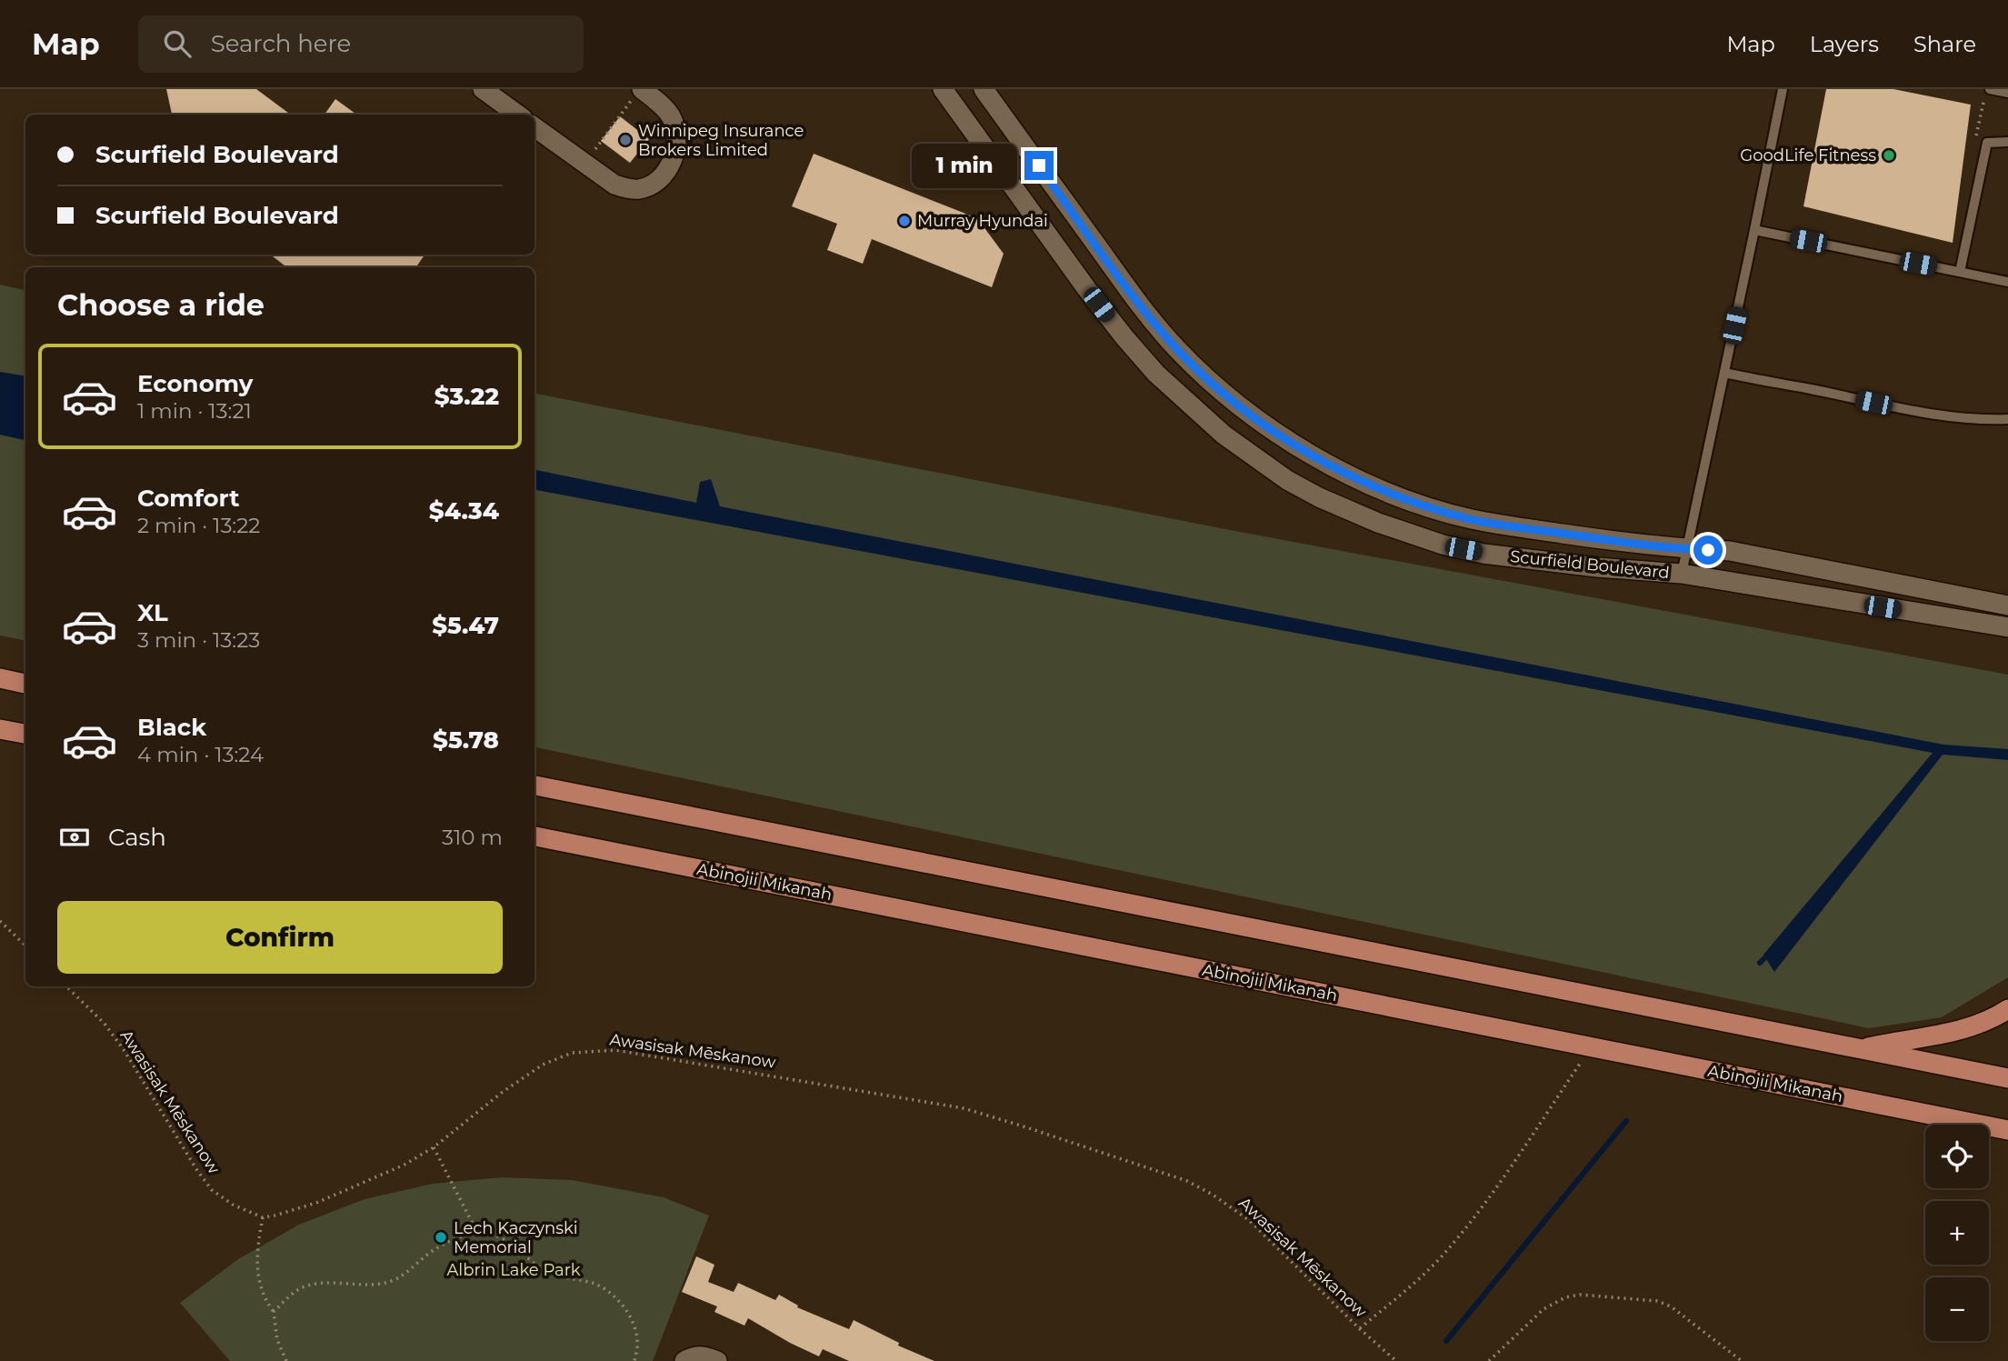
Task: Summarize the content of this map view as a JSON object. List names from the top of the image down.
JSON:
{
  "streets": {
    "main road": ["Abinojii Mikanah"],
    "street": ["Scurfield Boulevard"],
    "path": ["Awasisak Mēskanow"]
  },
  "parks": ["Albrin Lake Park"],
  "places": [
    "Winnipeg Insurance Brokers Limited",
    "GoodLife Fitness",
    "Murray Hyundai",
    "Lech Kaczynski Memorial"
  ],
  "page": {
    "header": "Map",
    "search": "Search here",
    "nav": ["Map", "Layers", "Share"],
    "banner": ["Scurfield Boulevard", "Scurfield Boulevard"],
    "bubble": "1 min",
    "heading": "Choose a ride",
    "list": [
      {
        "name": "Economy",
        "note": "1 min · 13:21",
        "value": "$3.22"
      },
      {
        "name": "Comfort",
        "note": "2 min · 13:22",
        "value": "$4.34"
      },
      {
        "name": "XL",
        "note": "3 min · 13:23",
        "value": "$5.47"
      },
      {
        "name": "Black",
        "note": "4 min · 13:24",
        "value": "$5.78"
      }
    ],
    "pay": ["Cash", "310 m"],
    "buttons": "Confirm",
    "map_buttons": ["+", "−"]
  }
}
